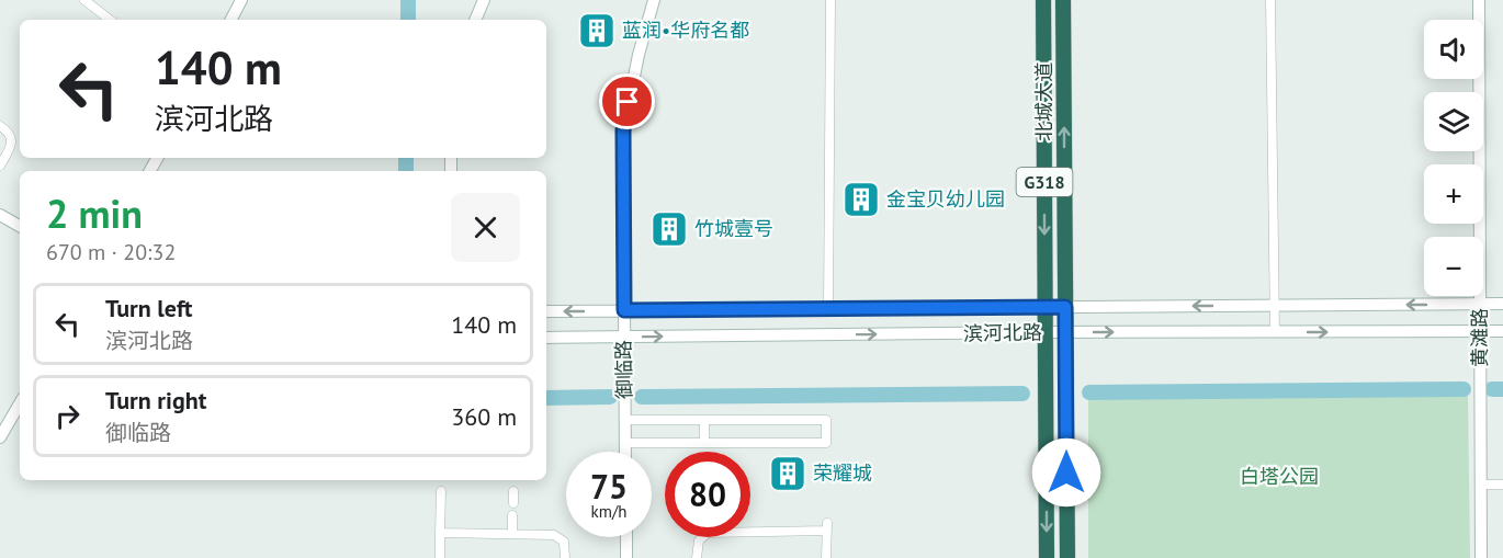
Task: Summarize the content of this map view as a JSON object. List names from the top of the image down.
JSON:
{
  "streets": {
    "highway": ["北城大道", "G318"],
    "street": ["滨河北路", "黄滩路", "御临路"]
  },
  "crossings": [
    ["北城大道", "滨河北路"],
    ["滨河北路", "黄滩路"],
    ["滨河北路", "御临路"]
  ],
  "parks": ["白塔公园"],
  "places": {
    "building": [
      "蓝润•华府名都",
      "金宝贝幼儿园",
      "竹城壹号",
      "荣耀城"
    ]
  },
  "page": {
    "map_buttons": ["+", "−"],
    "turn": ["140 m", "滨河北路"],
    "heading": ["2 min", "670 m · 20:32"],
    "list": [
      {
        "name": "Turn left",
        "note": "滨河北路",
        "value": "140 m"
      },
      {
        "name": "Turn right",
        "note": "御临路",
        "value": "360 m"
      }
    ],
    "speed": "75 km/h",
    "limit": "80"
  }
}
